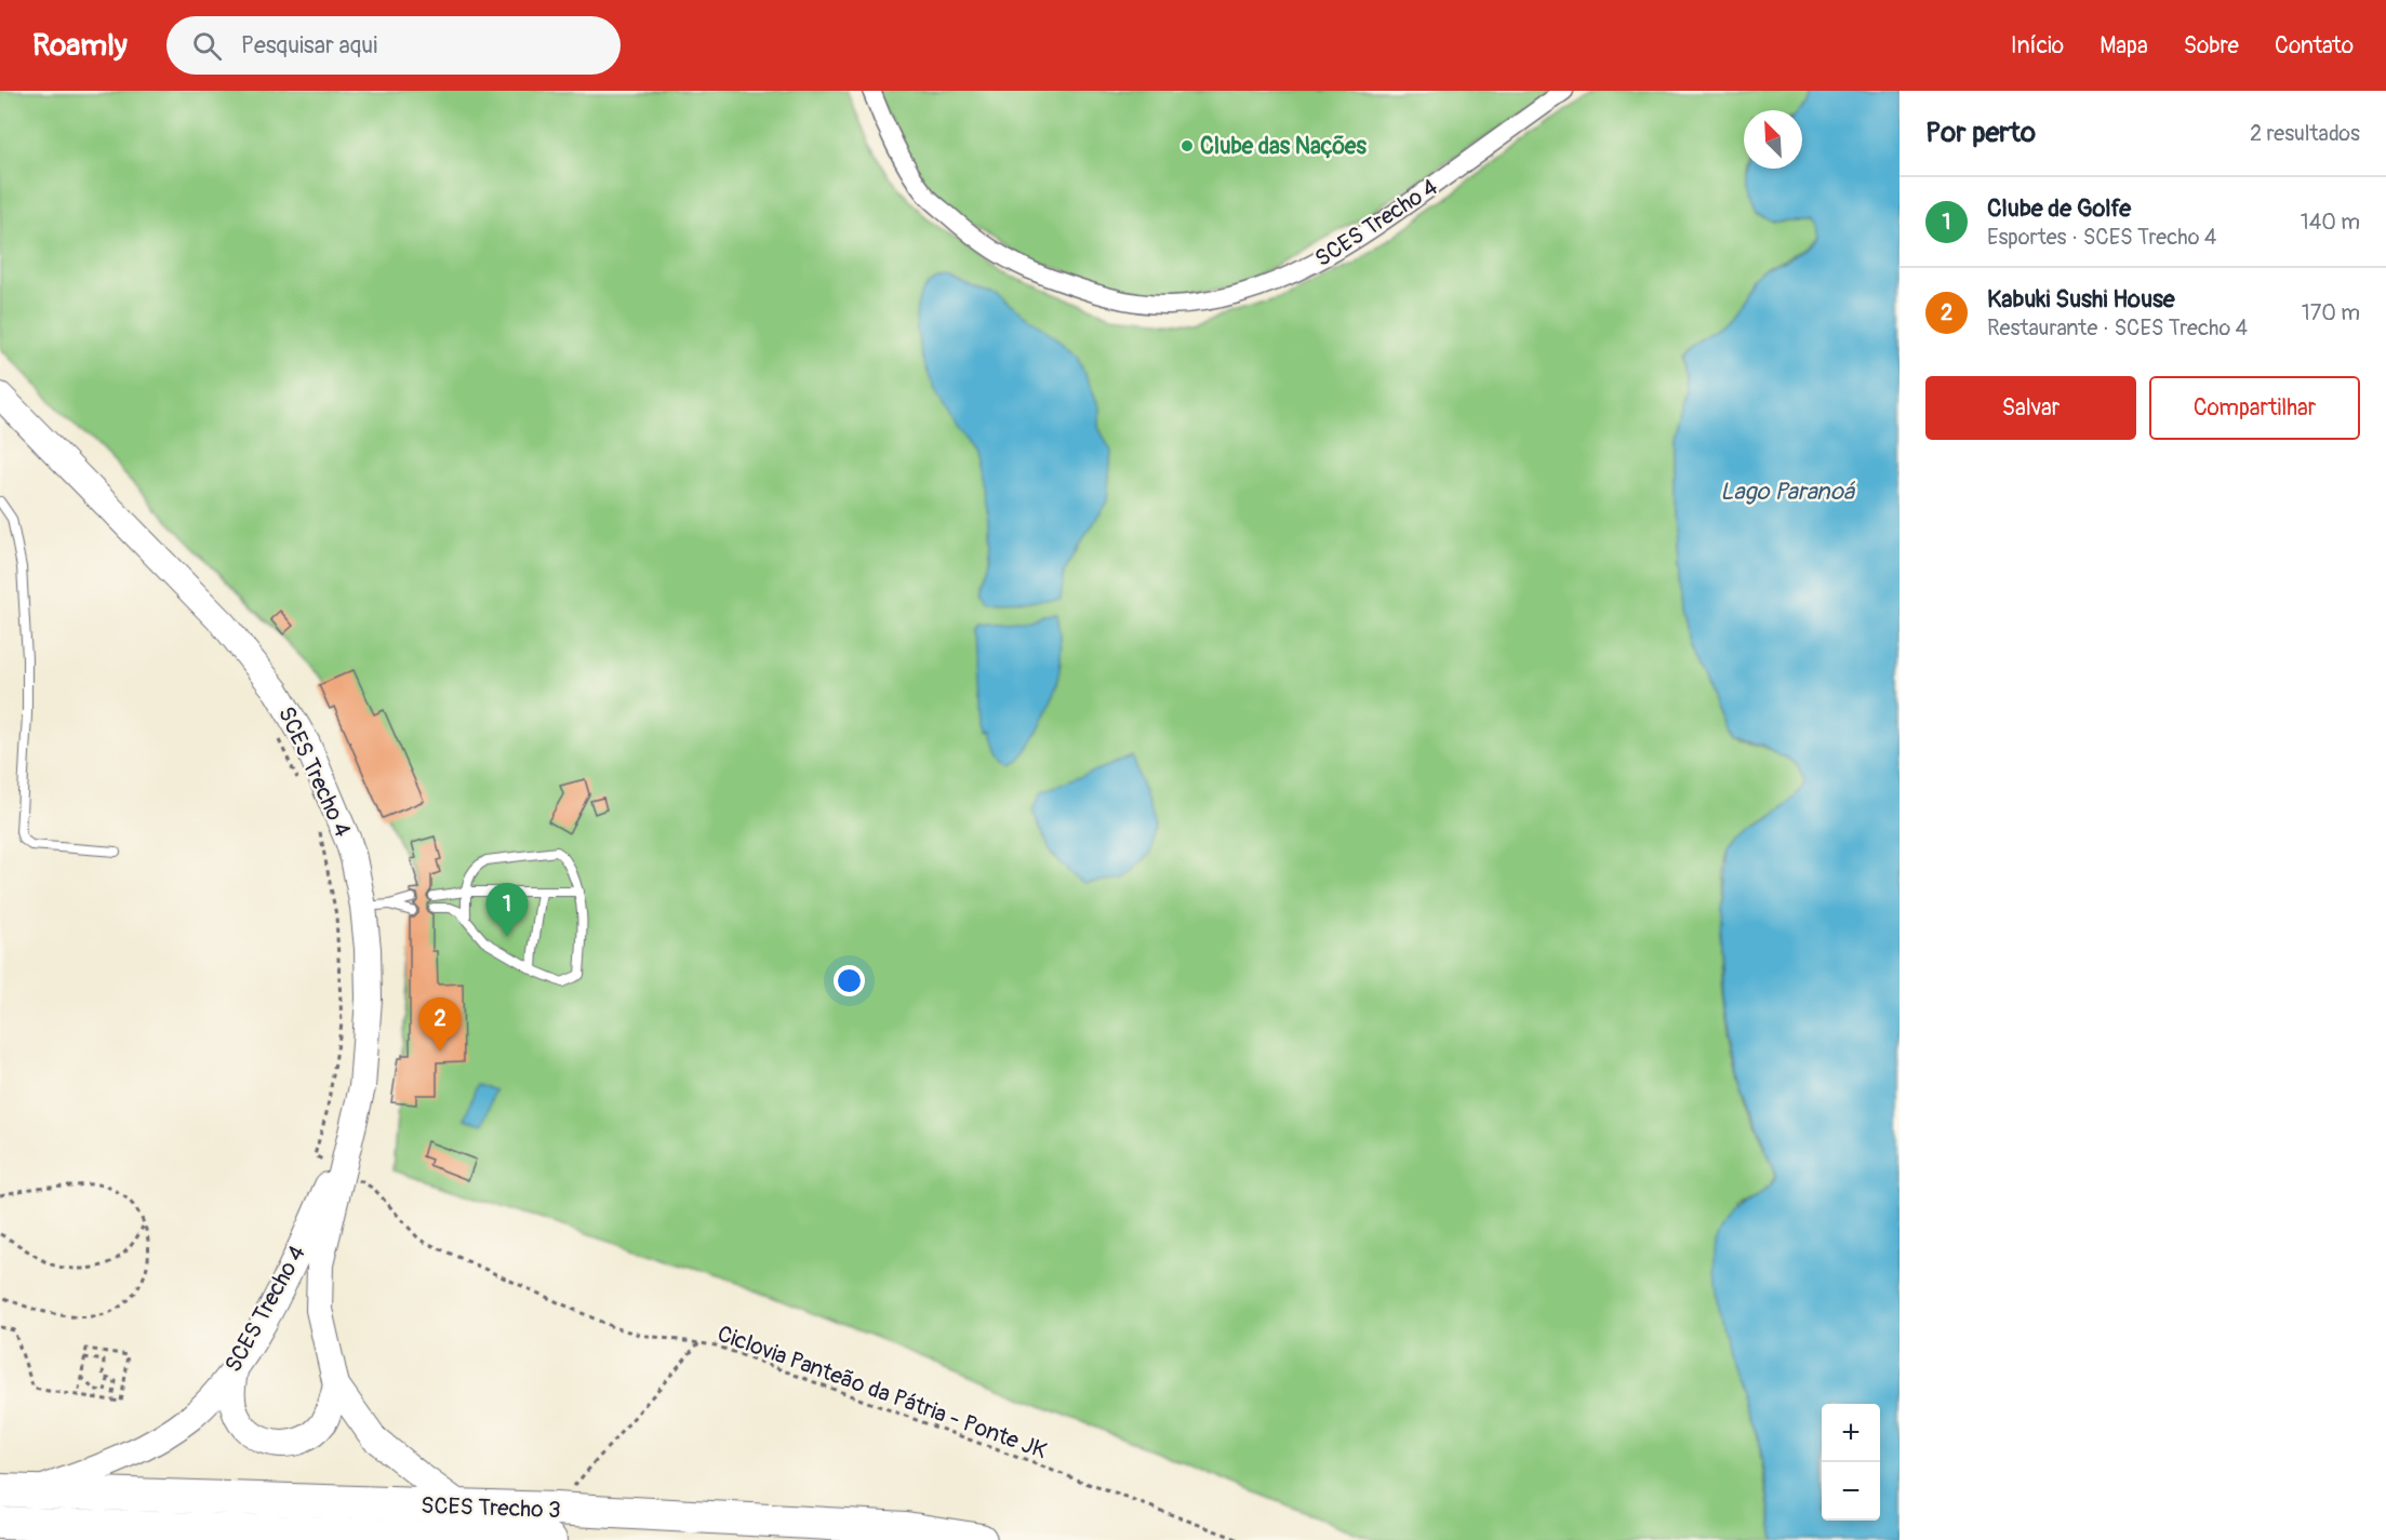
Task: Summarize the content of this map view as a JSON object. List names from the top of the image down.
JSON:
{
  "streets": {
    "highway": ["SCES Trecho 3"],
    "street": ["SCES Trecho 4"],
    "path": ["Ciclovia Panteão da Pátria - Ponte JK"]
  },
  "crossings": [
    ["SCES Trecho 4", "Ciclovia Panteão da Pátria - Ponte JK"],
    ["SCES Trecho 4", "SCES Trecho 3"]
  ],
  "water": ["Lago Paranoá"],
  "places": ["Clube das Nações"],
  "north": "top left",
  "page": {
    "header": "Roamly",
    "search": "Pesquisar aqui",
    "nav": [
      "Início",
      "Mapa",
      "Sobre",
      "Contato"
    ],
    "heading": ["Por perto", "2 resultados"],
    "list": [
      {
        "mark": "1",
        "name": "Clube de Golfe",
        "note": "Esportes · SCES Trecho 4",
        "value": "140 m"
      },
      {
        "mark": "2",
        "name": "Kabuki Sushi House",
        "note": "Restaurante · SCES Trecho 4",
        "value": "170 m"
      }
    ],
    "buttons": ["Salvar", "Compartilhar"],
    "pins": ["1", "2"],
    "map_buttons": ["+", "−"]
  }
}
